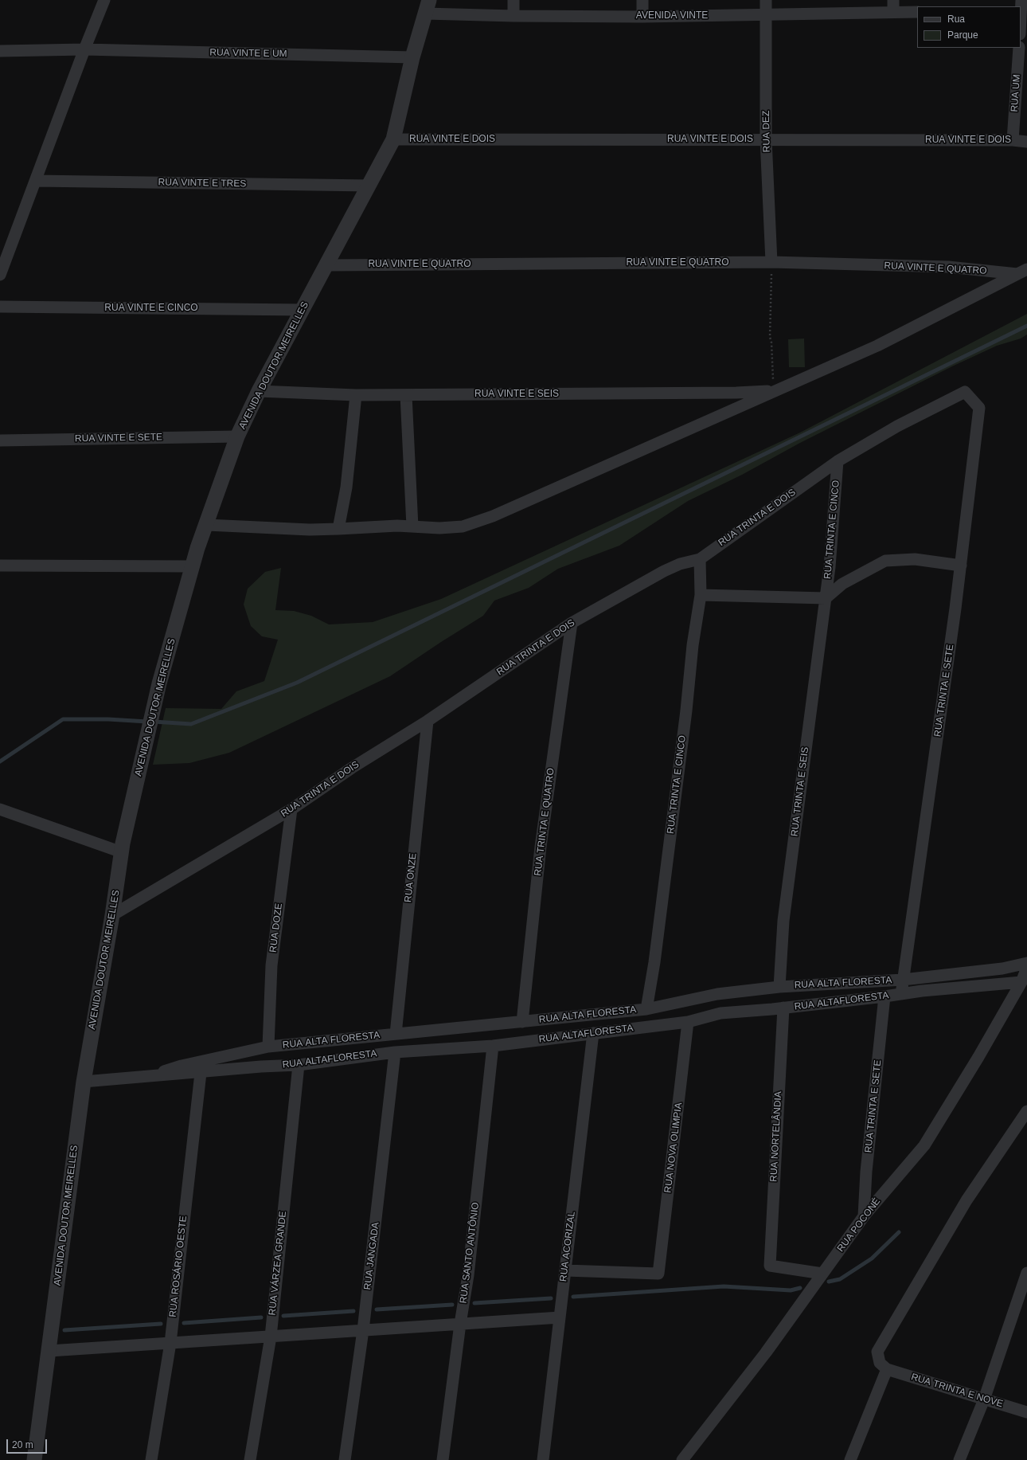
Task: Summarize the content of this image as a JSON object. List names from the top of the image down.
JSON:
{
  "streets": {
    "street": [
      "AVENIDA VINTE",
      "RUA VINTE E UM",
      "RUA UM",
      "RUA DEZ",
      "RUA VINTE E DOIS",
      "RUA VINTE E TRES",
      "RUA VINTE E QUATRO",
      "RUA VINTE E CINCO",
      "AVENIDA DOUTOR MEIRELLES",
      "RUA VINTE E SEIS",
      "RUA VINTE E SETE",
      "RUA TRINTA E DOIS",
      "RUA TRINTA E CINCO",
      "RUA TRINTA E SETE",
      "RUA TRINTA E SEIS",
      "RUA TRINTA E QUATRO",
      "RUA ONZE",
      "RUA DOZE",
      "RUA ALTA FLORESTA",
      "RUA ALTAFLORESTA",
      "RUA NORTELÂNDIA",
      "RUA NOVA OLIMPIA",
      "RUA POCONÉ",
      "RUA ACORIZAL",
      "RUA SANTO ANTÔNIO",
      "RUA JANGADA",
      "RUA VÁRZEA GRANDE",
      "RUA ROSÁRIO OESTE",
      "RUA TRINTA E NOVE"
    ]
  },
  "crossings": [
    ["AVENIDA VINTE", "RUA DEZ"],
    ["AVENIDA VINTE", "AVENIDA DOUTOR MEIRELLES"],
    ["RUA VINTE E UM", "AVENIDA DOUTOR MEIRELLES"],
    ["RUA UM", "RUA VINTE E DOIS"],
    ["RUA DEZ", "RUA VINTE E DOIS"],
    ["RUA DEZ", "RUA VINTE E QUATRO"],
    ["RUA VINTE E DOIS", "AVENIDA DOUTOR MEIRELLES"],
    ["RUA VINTE E TRES", "AVENIDA DOUTOR MEIRELLES"],
    ["RUA VINTE E QUATRO", "AVENIDA DOUTOR MEIRELLES"],
    ["RUA VINTE E CINCO", "AVENIDA DOUTOR MEIRELLES"],
    ["AVENIDA DOUTOR MEIRELLES", "RUA VINTE E SEIS"],
    ["AVENIDA DOUTOR MEIRELLES", "RUA VINTE E SETE"],
    ["AVENIDA DOUTOR MEIRELLES", "RUA TRINTA E DOIS"],
    ["RUA TRINTA E DOIS", "RUA TRINTA E CINCO"],
    ["RUA TRINTA E DOIS", "RUA TRINTA E SETE"],
    ["RUA TRINTA E DOIS", "RUA TRINTA E QUATRO"],
    ["RUA TRINTA E DOIS", "RUA ONZE"],
    ["RUA TRINTA E DOIS", "RUA DOZE"],
    ["RUA TRINTA E CINCO", "RUA TRINTA E SEIS"],
    ["RUA TRINTA E CINCO", "RUA ALTA FLORESTA"],
    ["RUA TRINTA E SETE", "RUA ALTA FLORESTA"],
    ["RUA TRINTA E SETE", "RUA ALTAFLORESTA"],
    ["RUA TRINTA E SETE", "RUA POCONÉ"],
    ["RUA TRINTA E SEIS", "RUA ALTA FLORESTA"],
    ["RUA TRINTA E QUATRO", "RUA ALTA FLORESTA"],
    ["RUA ONZE", "RUA ALTA FLORESTA"],
    ["RUA DOZE", "RUA ALTA FLORESTA"],
    ["RUA ALTA FLORESTA", "RUA ALTAFLORESTA"],
    ["RUA ALTAFLORESTA", "RUA NORTELÂNDIA"],
    ["RUA ALTAFLORESTA", "RUA NOVA OLIMPIA"],
    ["RUA ALTAFLORESTA", "RUA POCONÉ"],
    ["RUA ALTAFLORESTA", "RUA ACORIZAL"],
    ["RUA ALTAFLORESTA", "RUA SANTO ANTÔNIO"],
    ["RUA ALTAFLORESTA", "RUA JANGADA"],
    ["RUA ALTAFLORESTA", "RUA VÁRZEA GRANDE"],
    ["RUA ALTAFLORESTA", "RUA ROSÁRIO OESTE"],
    ["RUA NORTELÂNDIA", "RUA POCONÉ"],
    ["RUA NOVA OLIMPIA", "RUA ACORIZAL"]
  ],
  "legend": ["Rua", "Parque"],
  "scale_bar": "20 m"
}
